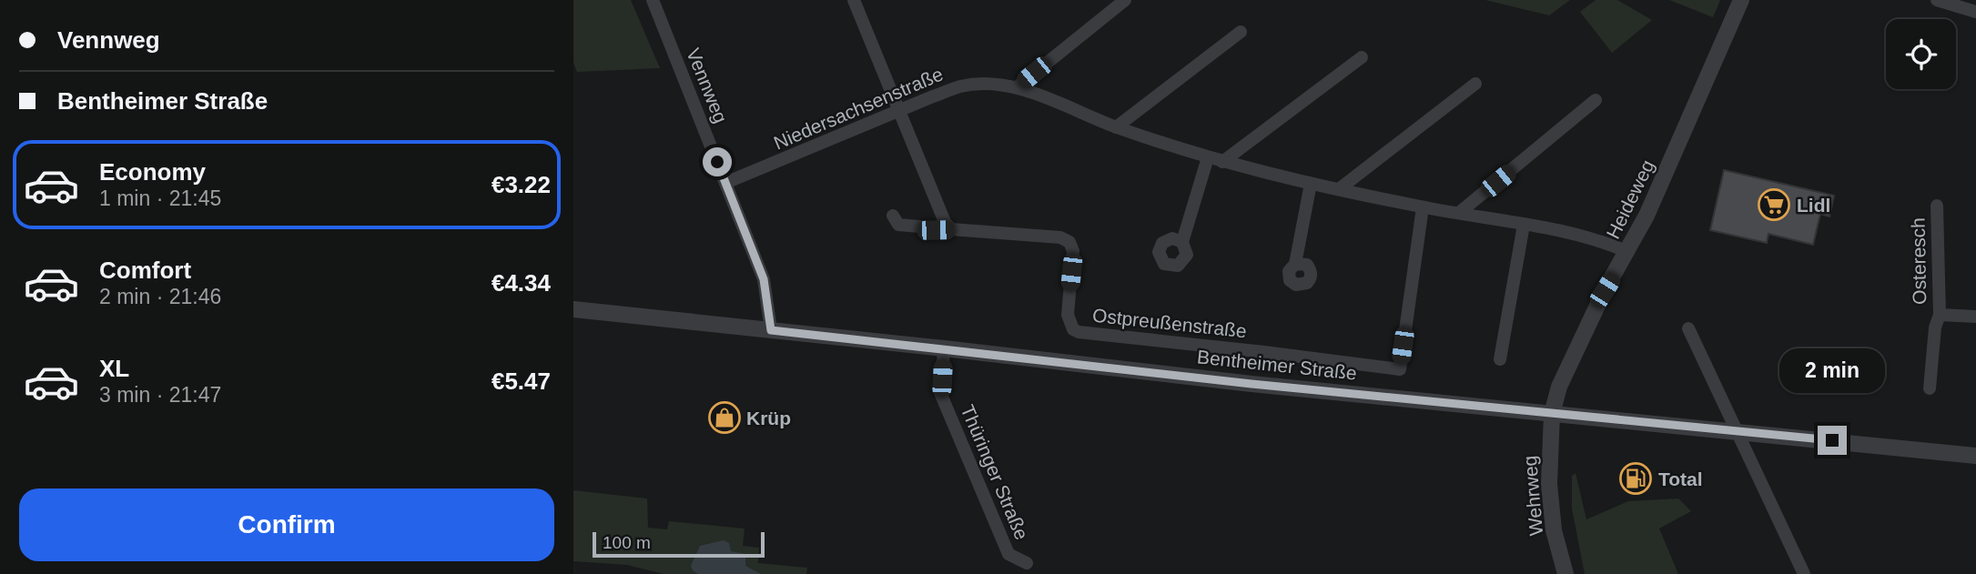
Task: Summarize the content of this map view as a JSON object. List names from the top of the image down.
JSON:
{
  "streets": {
    "street": [
      "Vennweg",
      "Niedersachsenstraße",
      "Heideweg",
      "Osteresch",
      "Ostpreußenstraße",
      "Bentheimer Straße",
      "Thüringer Straße",
      "Wehrweg"
    ]
  },
  "crossings": [
    ["Vennweg", "Niedersachsenstraße"],
    ["Vennweg", "Bentheimer Straße"],
    ["Niedersachsenstraße", "Heideweg"],
    ["Niedersachsenstraße", "Ostpreußenstraße"],
    ["Heideweg", "Bentheimer Straße"],
    ["Heideweg", "Wehrweg"],
    ["Bentheimer Straße", "Thüringer Straße"],
    ["Bentheimer Straße", "Wehrweg"]
  ],
  "places": {
    "supermarket": ["Lidl"],
    "shop": ["Krüp"],
    "fuel station": ["Total"]
  },
  "scale_bar": "100 m",
  "page": {
    "banner": ["Vennweg", "Bentheimer Straße"],
    "list": [
      {
        "name": "Economy",
        "note": "1 min · 21:45",
        "value": "€3.22"
      },
      {
        "name": "Comfort",
        "note": "2 min · 21:46",
        "value": "€4.34"
      },
      {
        "name": "XL",
        "note": "3 min · 21:47",
        "value": "€5.47"
      }
    ],
    "bubble": "2 min",
    "buttons": "Confirm",
    "scale": "100 m"
  }
}
